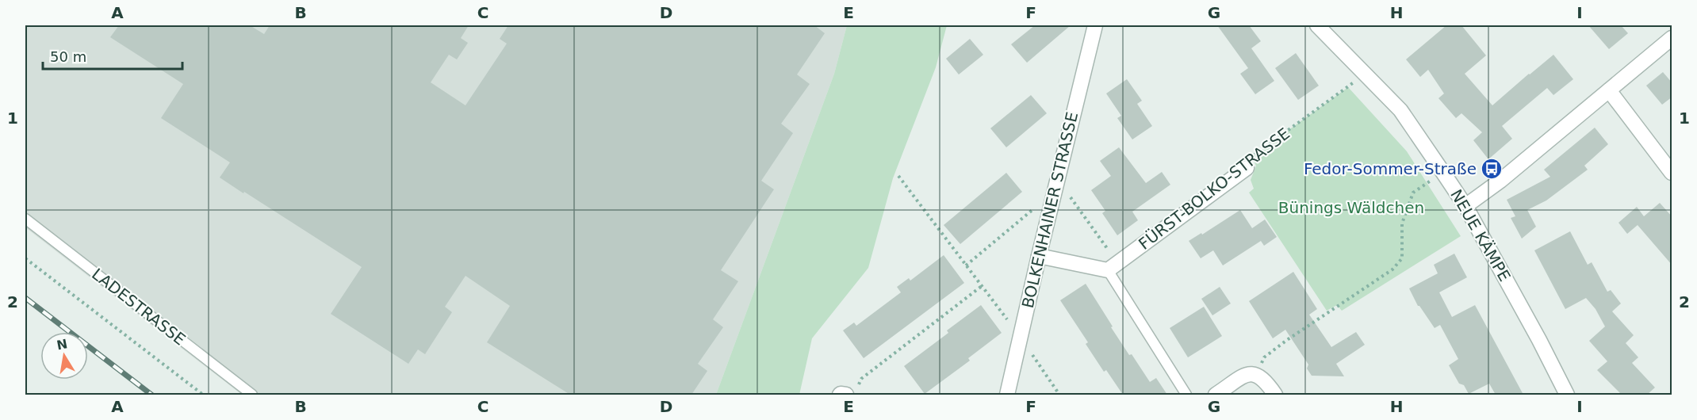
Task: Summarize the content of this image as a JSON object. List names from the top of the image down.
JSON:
{
  "streets": {
    "street": ["FÜRST-BOLKO-STRASSE", "BOLKENHAINER STRASSE", "NEUE KÄMPE"],
    "lane": ["LADESTRASSE"]
  },
  "parks": ["Bünings Wäldchen"],
  "places": {
    "bus stop": ["Fedor-Sommer-Straße"]
  },
  "scale_bar": "50 m",
  "north": "top",
  "grid": {
    "columns": [
      "A",
      "B",
      "C",
      "D",
      "E",
      "F",
      "G",
      "H",
      "I"
    ],
    "rows": ["1", "2"]
  }
}
